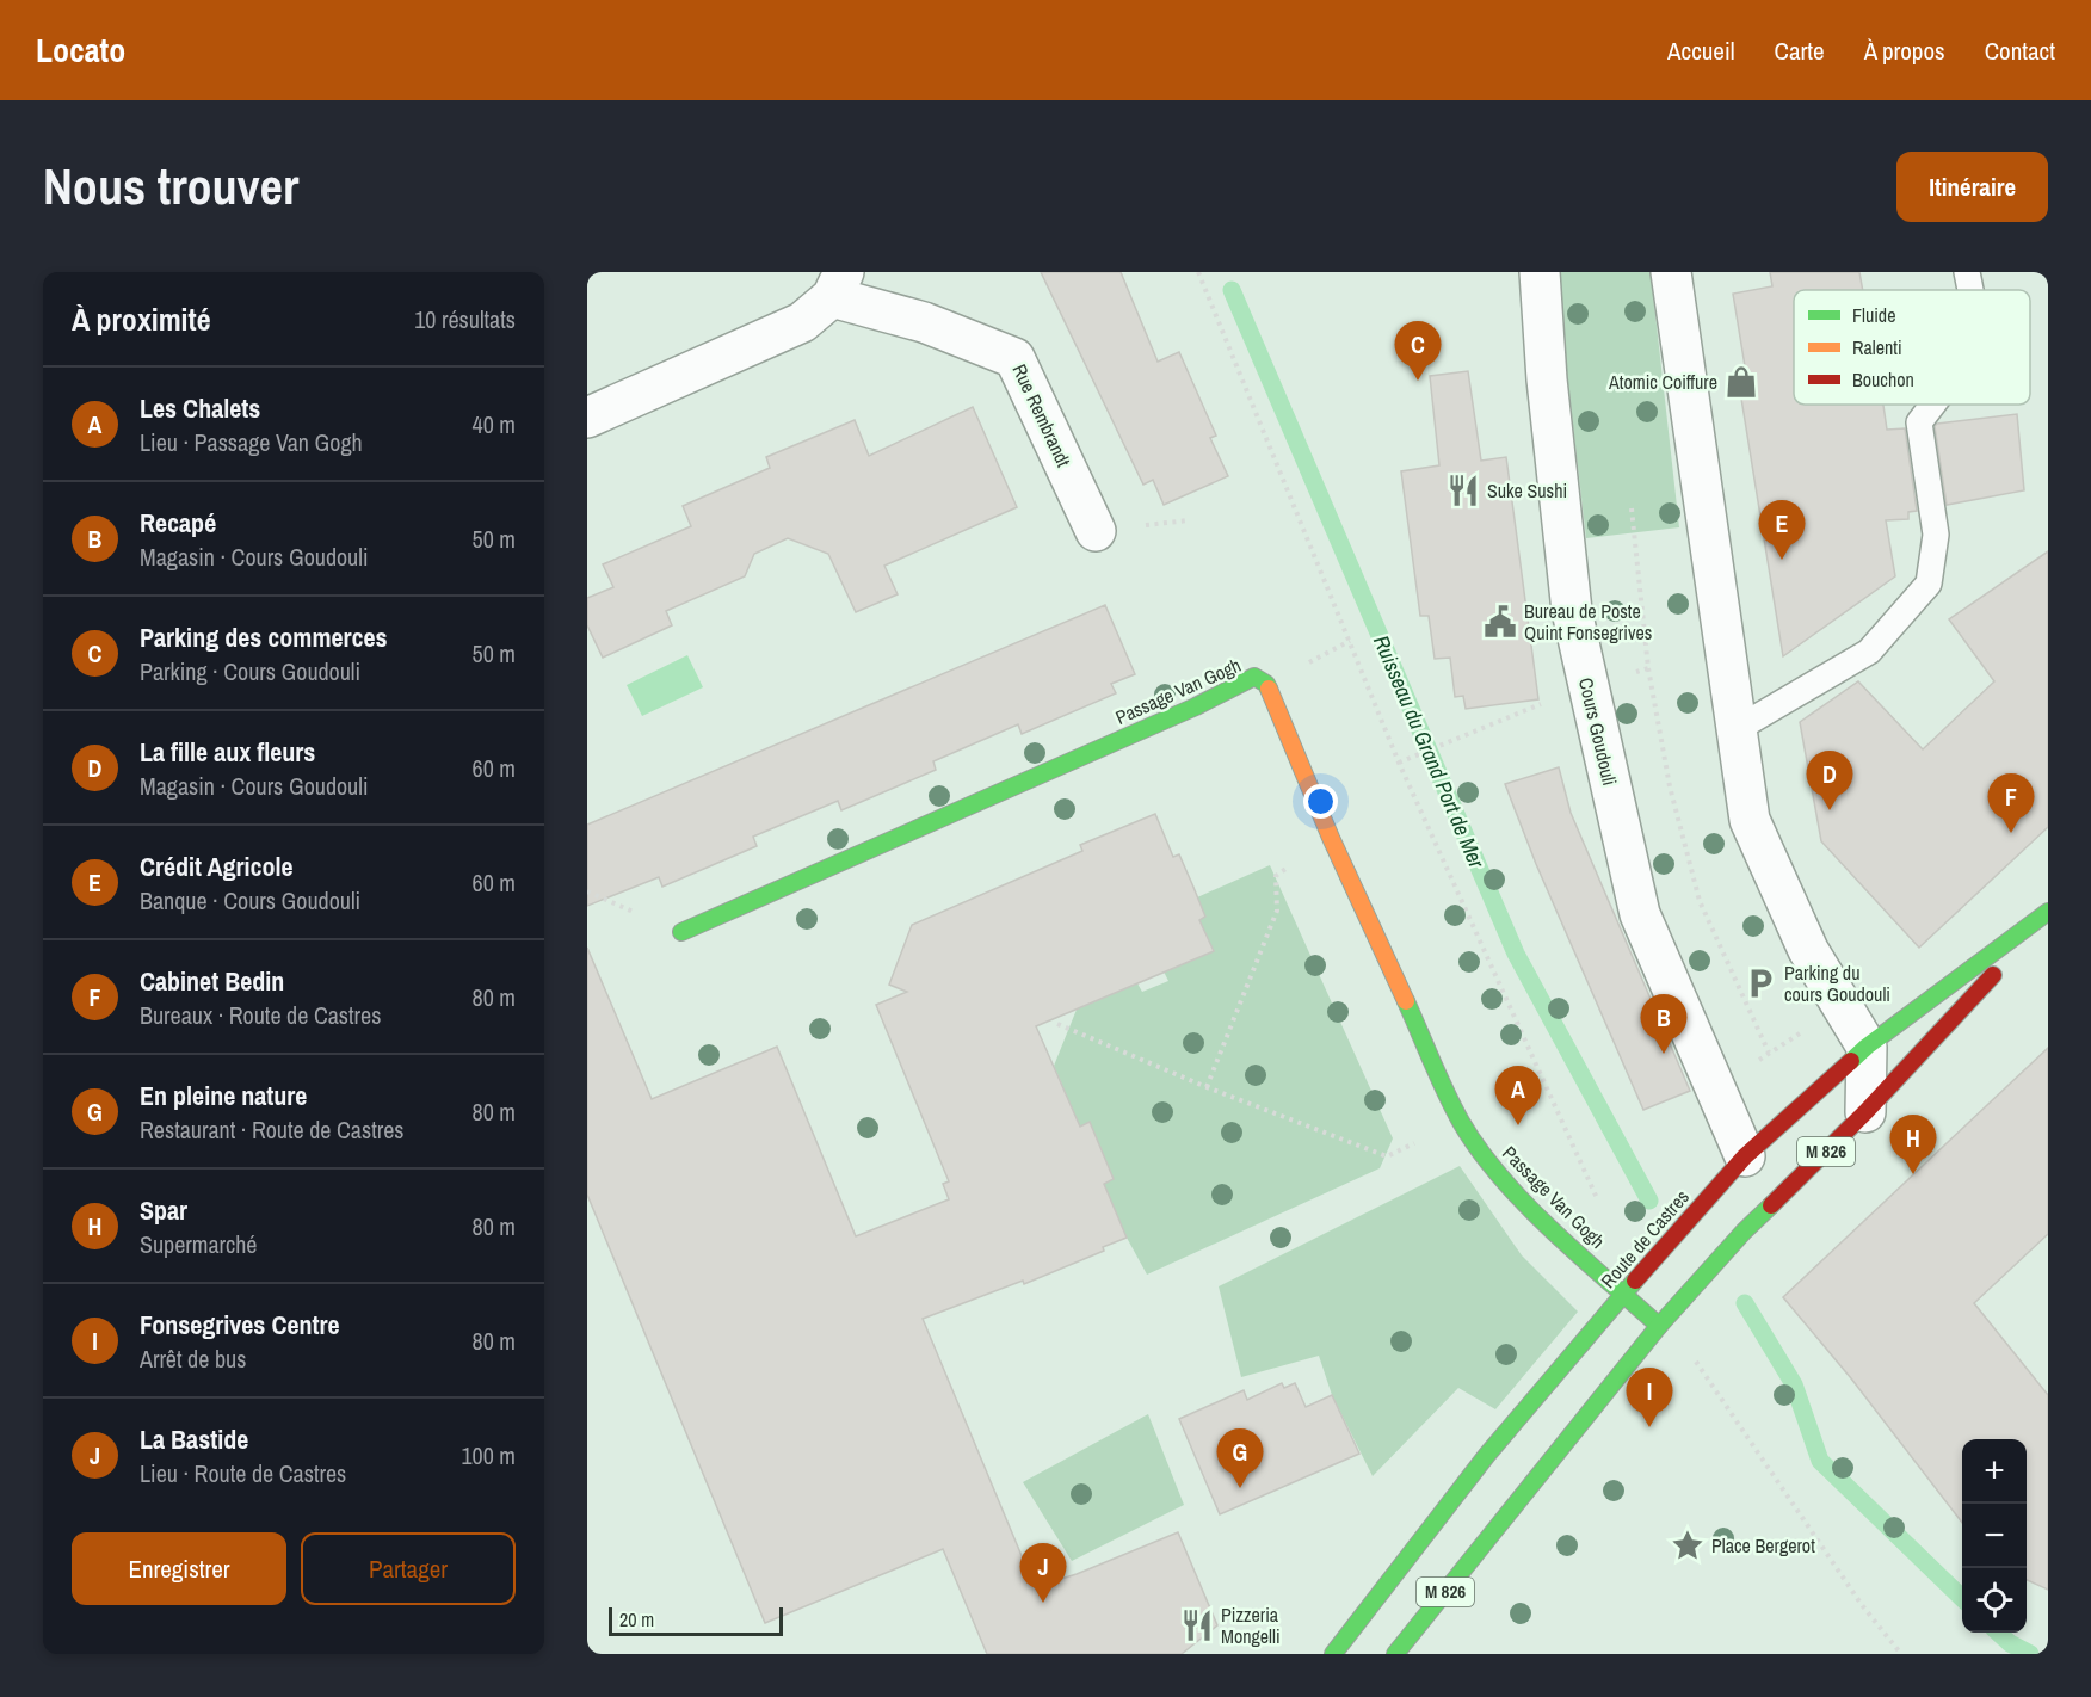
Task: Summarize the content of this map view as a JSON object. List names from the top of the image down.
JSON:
{
  "streets": {
    "main road": ["Passage Van Gogh", "M 826", "Route de Castres"],
    "street": ["Rue Rembrandt", "Cours Goudouli"]
  },
  "crossings": [
    ["Passage Van Gogh", "Route de Castres"],
    ["Cours Goudouli", "Route de Castres"]
  ],
  "water": ["Ruisseau du Grand Port de Mer"],
  "places": {
    "shop": ["Atomic Coiffure"],
    "restaurant": ["Suke Sushi", "Pizzeria Mongelli"],
    "public building": ["Bureau de Poste Quint Fonsegrives"],
    "parking": ["Parking du cours Goudouli"],
    "place": ["Place Bergerot"]
  },
  "legend": ["Fluide", "Ralenti", "Bouchon"],
  "scale_bar": "20 m",
  "page": {
    "header": "Locato",
    "nav": [
      "Accueil",
      "Carte",
      "À propos",
      "Contact"
    ],
    "buttons": [
      "Itinéraire",
      ["Enregistrer", "Partager"]
    ],
    "title": "Nous trouver",
    "heading": ["À proximité", "10 résultats"],
    "pins": [
      "C",
      "E",
      "D",
      "F",
      "B",
      "A",
      "H",
      "I",
      "G",
      "J"
    ],
    "list": [
      {
        "mark": "A",
        "name": "Les Chalets",
        "note": "Lieu · Passage Van Gogh",
        "value": "40 m"
      },
      {
        "mark": "B",
        "name": "Recapé",
        "note": "Magasin · Cours Goudouli",
        "value": "50 m"
      },
      {
        "mark": "C",
        "name": "Parking des commerces",
        "note": "Parking · Cours Goudouli",
        "value": "50 m"
      },
      {
        "mark": "D",
        "name": "La fille aux fleurs",
        "note": "Magasin · Cours Goudouli",
        "value": "60 m"
      },
      {
        "mark": "E",
        "name": "Crédit Agricole",
        "note": "Banque · Cours Goudouli",
        "value": "60 m"
      },
      {
        "mark": "F",
        "name": "Cabinet Bedin",
        "note": "Bureaux · Route de Castres",
        "value": "80 m"
      },
      {
        "mark": "G",
        "name": "En pleine nature",
        "note": "Restaurant · Route de Castres",
        "value": "80 m"
      },
      {
        "mark": "H",
        "name": "Spar",
        "note": "Supermarché",
        "value": "80 m"
      },
      {
        "mark": "I",
        "name": "Fonsegrives Centre",
        "note": "Arrêt de bus",
        "value": "80 m"
      },
      {
        "mark": "J",
        "name": "La Bastide",
        "note": "Lieu · Route de Castres",
        "value": "100 m"
      }
    ],
    "map_buttons": ["+", "−"],
    "scale": "20 m"
  }
}
